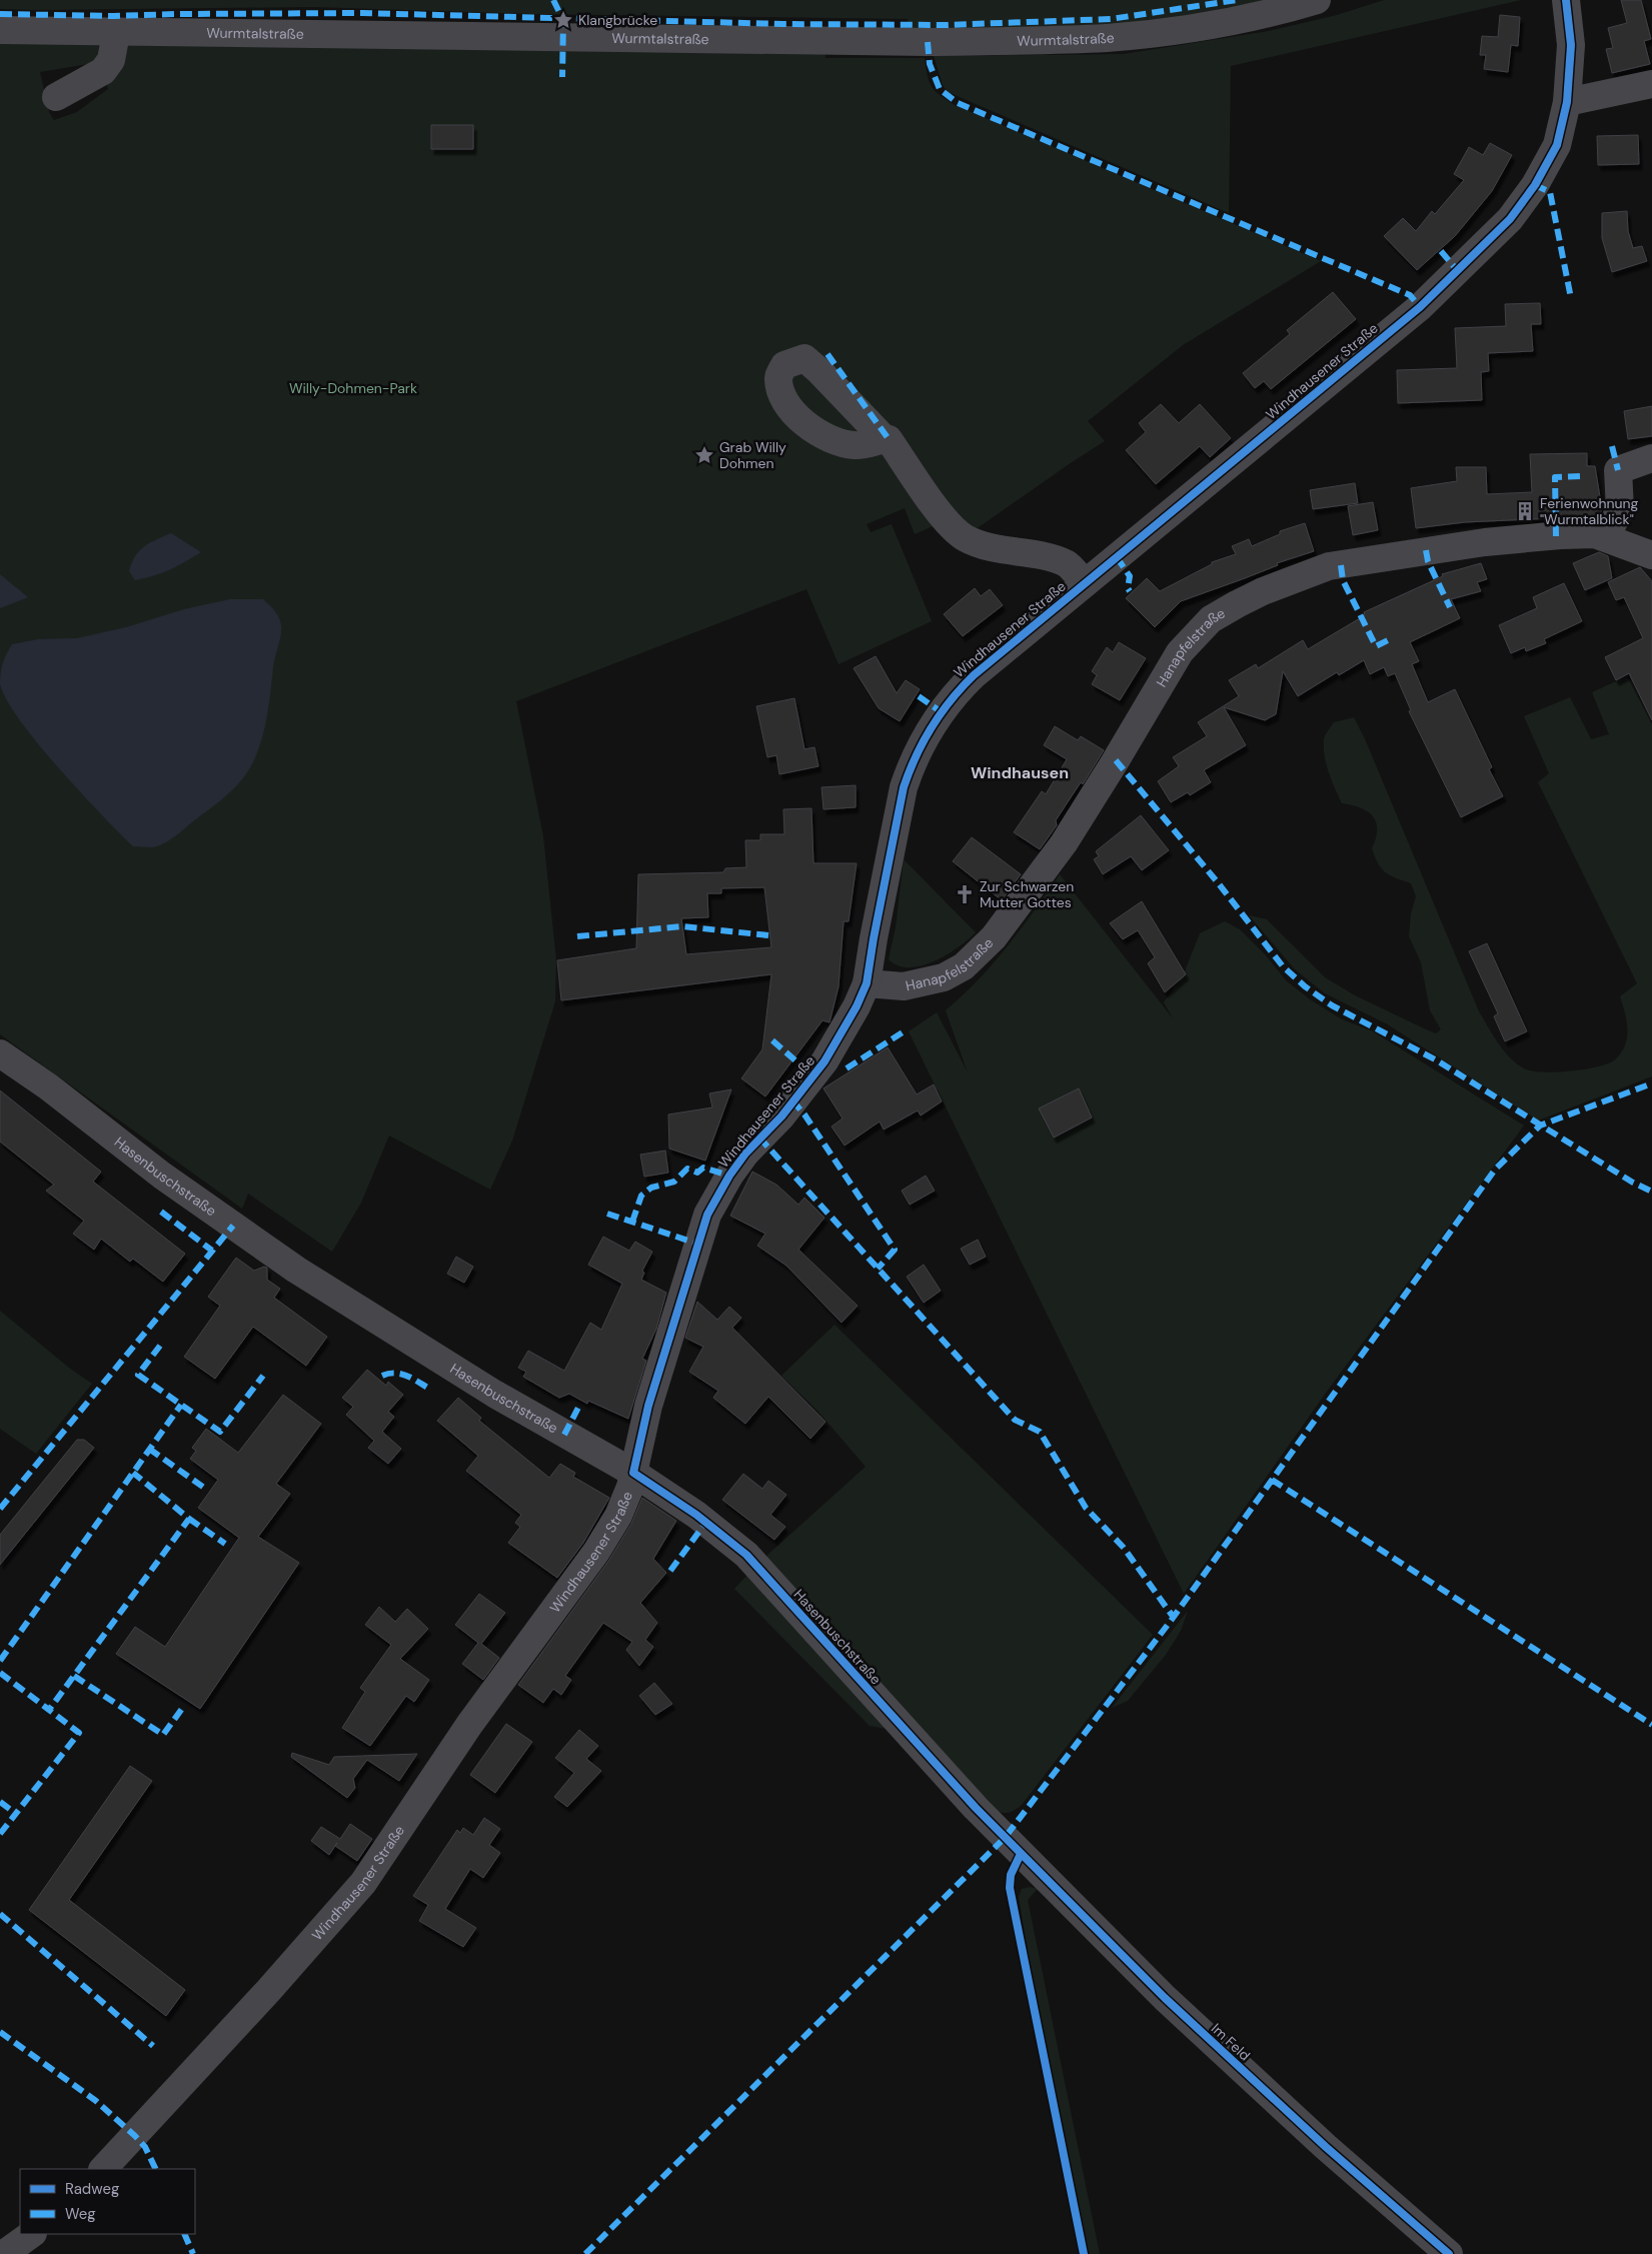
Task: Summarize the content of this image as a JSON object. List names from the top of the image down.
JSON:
{
  "streets": {
    "street": [
      "Wurmtalstraße",
      "Windhausener Straße",
      "Hanapfelstraße",
      "Hasenbuschstraße",
      "Im Feld"
    ]
  },
  "crossings": [
    ["Windhausener Straße", "Hanapfelstraße"],
    ["Windhausener Straße", "Hasenbuschstraße"],
    ["Hasenbuschstraße", "Im Feld"]
  ],
  "districts": ["Windhausen"],
  "parks": ["Willy-Dohmen-Park"],
  "places": {
    "place": ["Klangbrücke", "Grab Willy Dohmen"],
    "building": ["Ferienwohnung \"Wurmtalblick\""],
    "church": ["Zur Schwarzen Mutter Gottes"]
  },
  "legend": ["Radweg", "Weg"]
}
